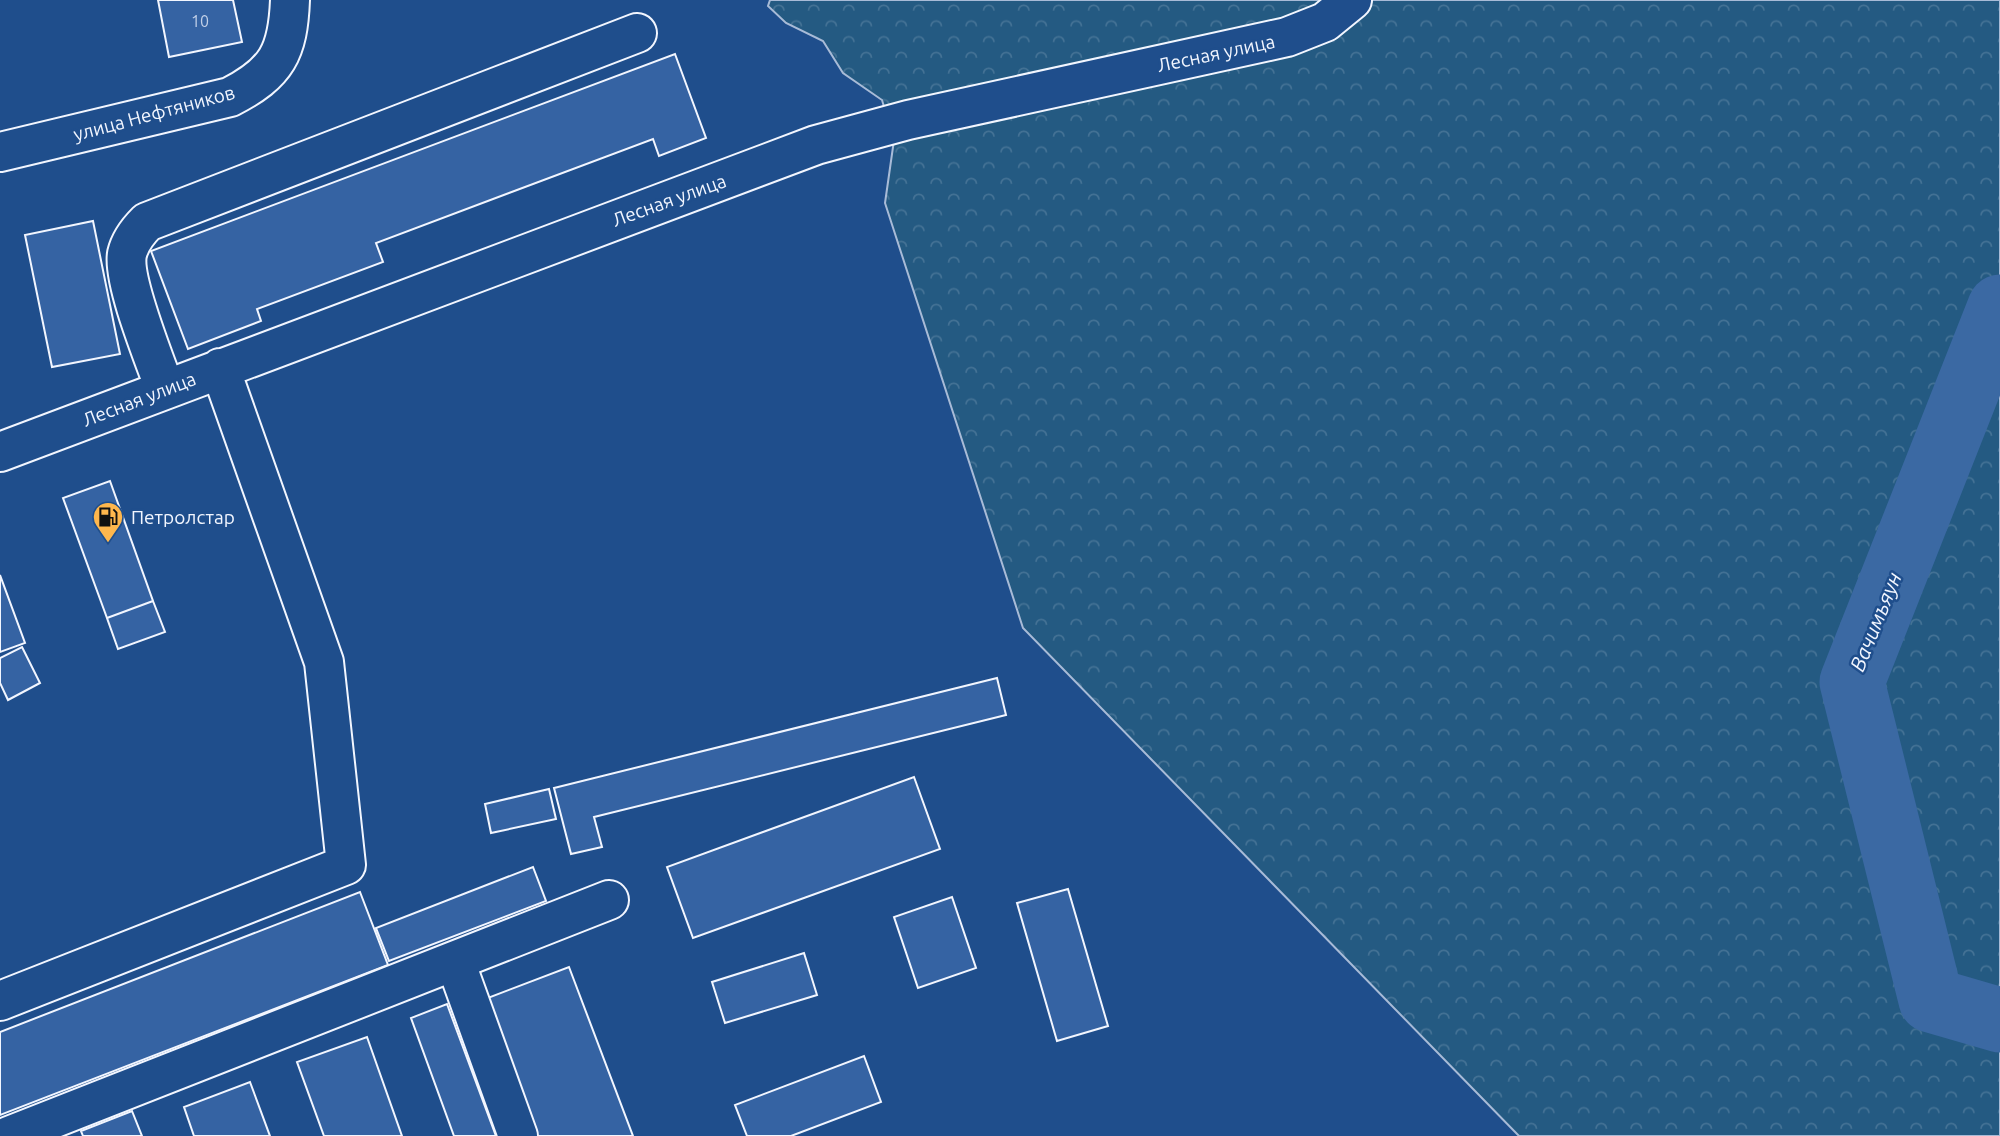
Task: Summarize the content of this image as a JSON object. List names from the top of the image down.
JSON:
{
  "streets": {
    "street": ["Лесная улица", "улица Нефтяников"]
  },
  "water": ["Вачимъяун"],
  "places": {
    "fuel station": ["Петролстар"]
  },
  "house_numbers": ["10"]
}
